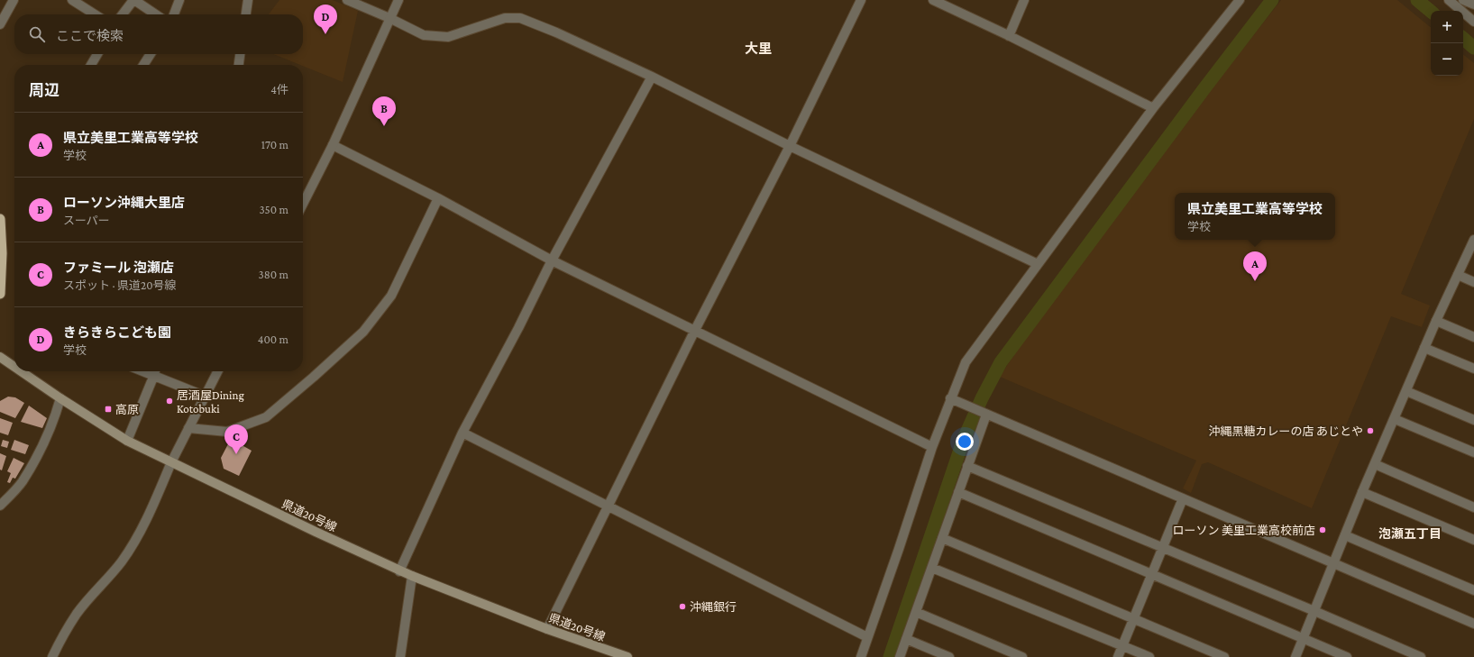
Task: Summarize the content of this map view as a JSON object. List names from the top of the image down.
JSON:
{
  "streets": {
    "main road": ["県道20号線"]
  },
  "districts": ["大里", "泡瀬五丁目"],
  "places": {
    "other": [
      "居酒屋Dining Kotobuki",
      "沖縄黒糖カレーの店 あじとや",
      "ローソン 美里工業高校前店",
      "沖縄銀行"
    ],
    "transit": ["高原"]
  },
  "page": {
    "pins": [
      "D",
      "B",
      "A",
      "C"
    ],
    "map_buttons": ["+", "−"],
    "search": "ここで検索",
    "heading": ["周辺", "4件"],
    "list": [
      {
        "mark": "A",
        "name": "県立美里工業高等学校",
        "note": "学校",
        "value": "170 m"
      },
      {
        "mark": "B",
        "name": "ローソン沖縄大里店",
        "note": "スーパー",
        "value": "350 m"
      },
      {
        "mark": "C",
        "name": "ファミール 泡瀬店",
        "note": "スポット · 県道20号線",
        "value": "380 m"
      },
      {
        "mark": "D",
        "name": "きらきらこども園",
        "note": "学校",
        "value": "400 m"
      }
    ],
    "popup": ["県立美里工業高等学校", "学校"]
  }
}
